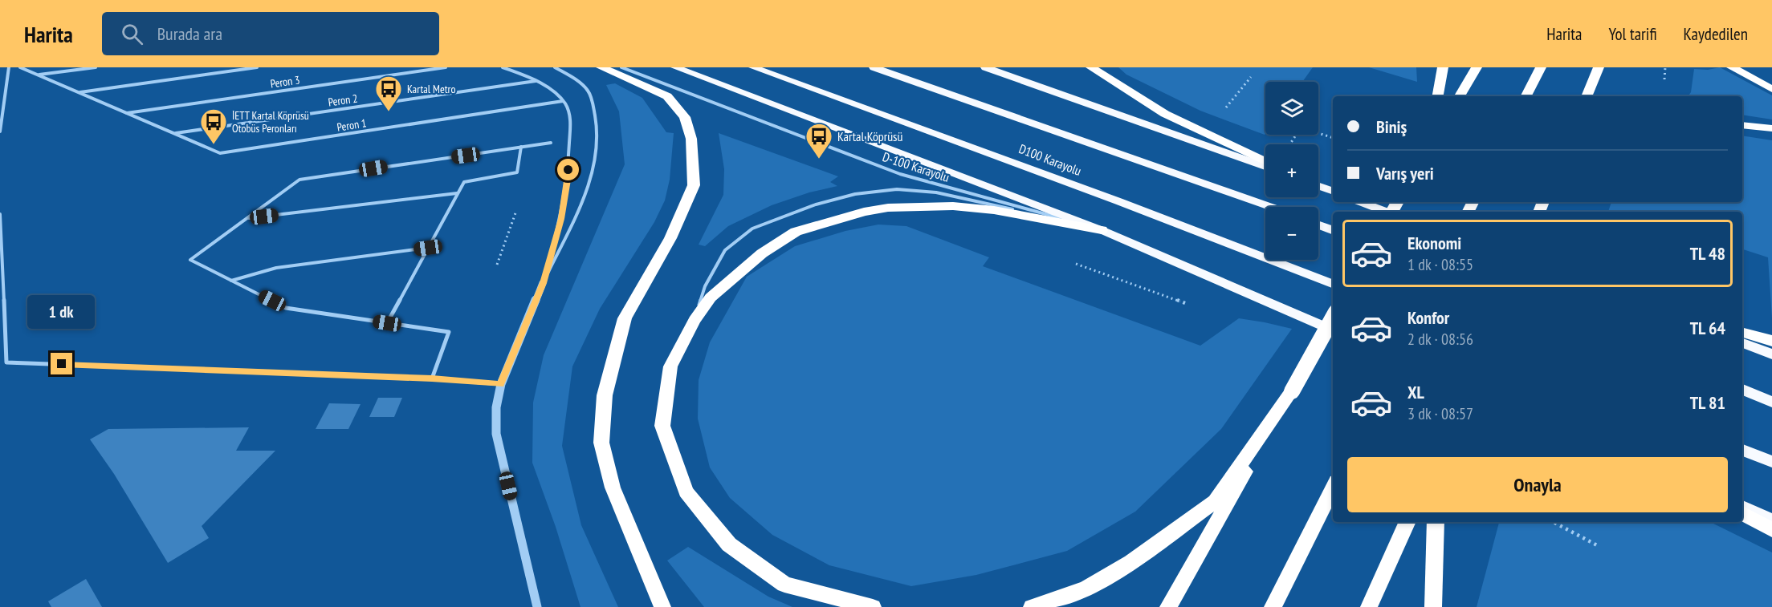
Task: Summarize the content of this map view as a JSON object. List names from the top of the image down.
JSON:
{
  "streets": {
    "highway": ["D100 Karayolu"],
    "lane": [
      "Peron 3",
      "Peron 2",
      "Peron 1",
      "D-100 Karayolu"
    ]
  },
  "crossings": [
    ["Peron 2", "Peron 1"]
  ],
  "places": {
    "bus stop": ["Kartal Metro", "İETT Kartal Köprüsü Otobüs Peronları", "Kartal Köprüsü"]
  },
  "page": {
    "header": "Harita",
    "search": "Burada ara",
    "nav": ["Harita", "Yol tarifi", "Kaydedilen"],
    "map_buttons": ["+", "−"],
    "banner": ["Biniş", "Varış yeri"],
    "list": [
      {
        "name": "Ekonomi",
        "note": "1 dk · 08:55",
        "value": "TL 48"
      },
      {
        "name": "Konfor",
        "note": "2 dk · 08:56",
        "value": "TL 64"
      },
      {
        "name": "XL",
        "note": "3 dk · 08:57",
        "value": "TL 81"
      }
    ],
    "bubble": "1 dk",
    "buttons": "Onayla"
  }
}
